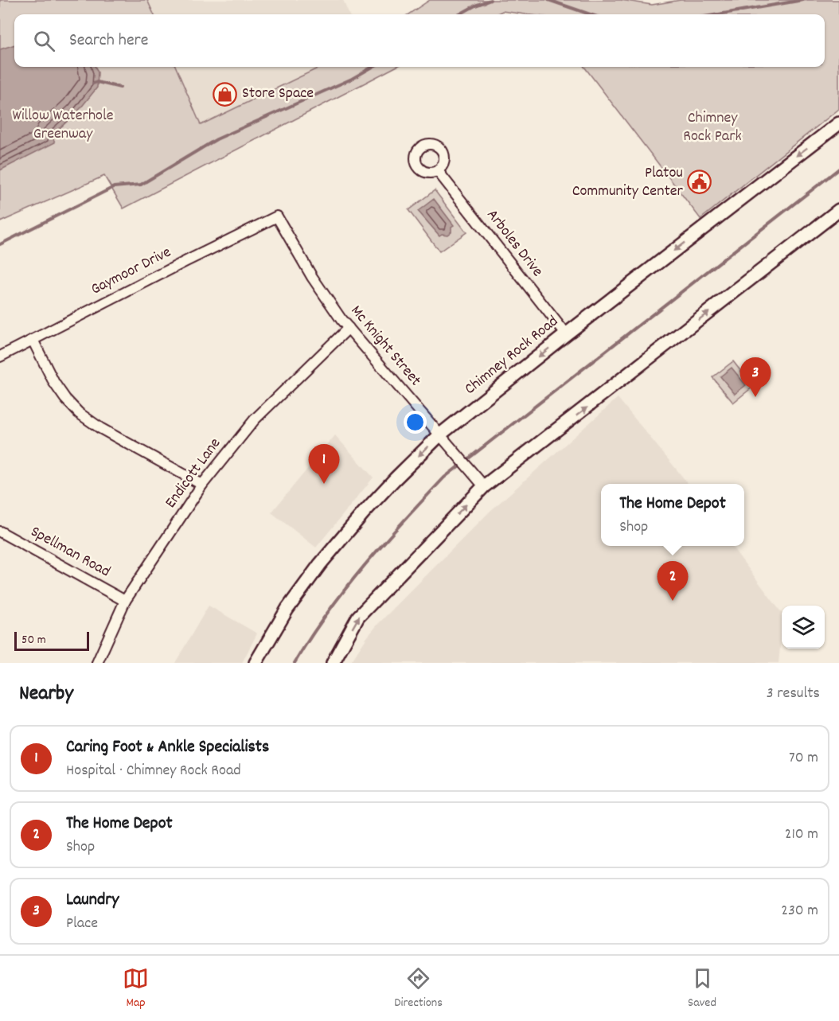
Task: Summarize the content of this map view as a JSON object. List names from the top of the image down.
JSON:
{
  "streets": {
    "main road": ["Chimney Rock Road"],
    "street": [
      "Arboles Drive",
      "Gaymoor Drive",
      "Mc Knight Street",
      "Endicott Lane",
      "Spellman Road"
    ]
  },
  "crossings": [
    ["Arboles Drive", "Chimney Rock Road"],
    ["Gaymoor Drive", "Mc Knight Street"],
    ["Mc Knight Street", "Chimney Rock Road"],
    ["Mc Knight Street", "Endicott Lane"],
    ["Endicott Lane", "Spellman Road"]
  ],
  "parks": ["Willow Waterhole Greenway", "Chimney Rock Park"],
  "places": {
    "shop": ["Store Space"],
    "public building": ["Platou Community Center"]
  },
  "scale_bar": "50 m",
  "page": {
    "search": "Search here",
    "pins": ["3", "1", "2"],
    "popup": ["The Home Depot", "Shop"],
    "scale": "50 m",
    "heading": ["Nearby", "3 results"],
    "list": [
      {
        "mark": "1",
        "name": "Caring Foot & Ankle Specialists",
        "note": "Hospital · Chimney Rock Road",
        "value": "70 m"
      },
      {
        "mark": "2",
        "name": "The Home Depot",
        "note": "Shop",
        "value": "210 m"
      },
      {
        "mark": "3",
        "name": "Laundry",
        "note": "Place",
        "value": "230 m"
      }
    ],
    "nav": ["Map", "Directions", "Saved"]
  }
}
